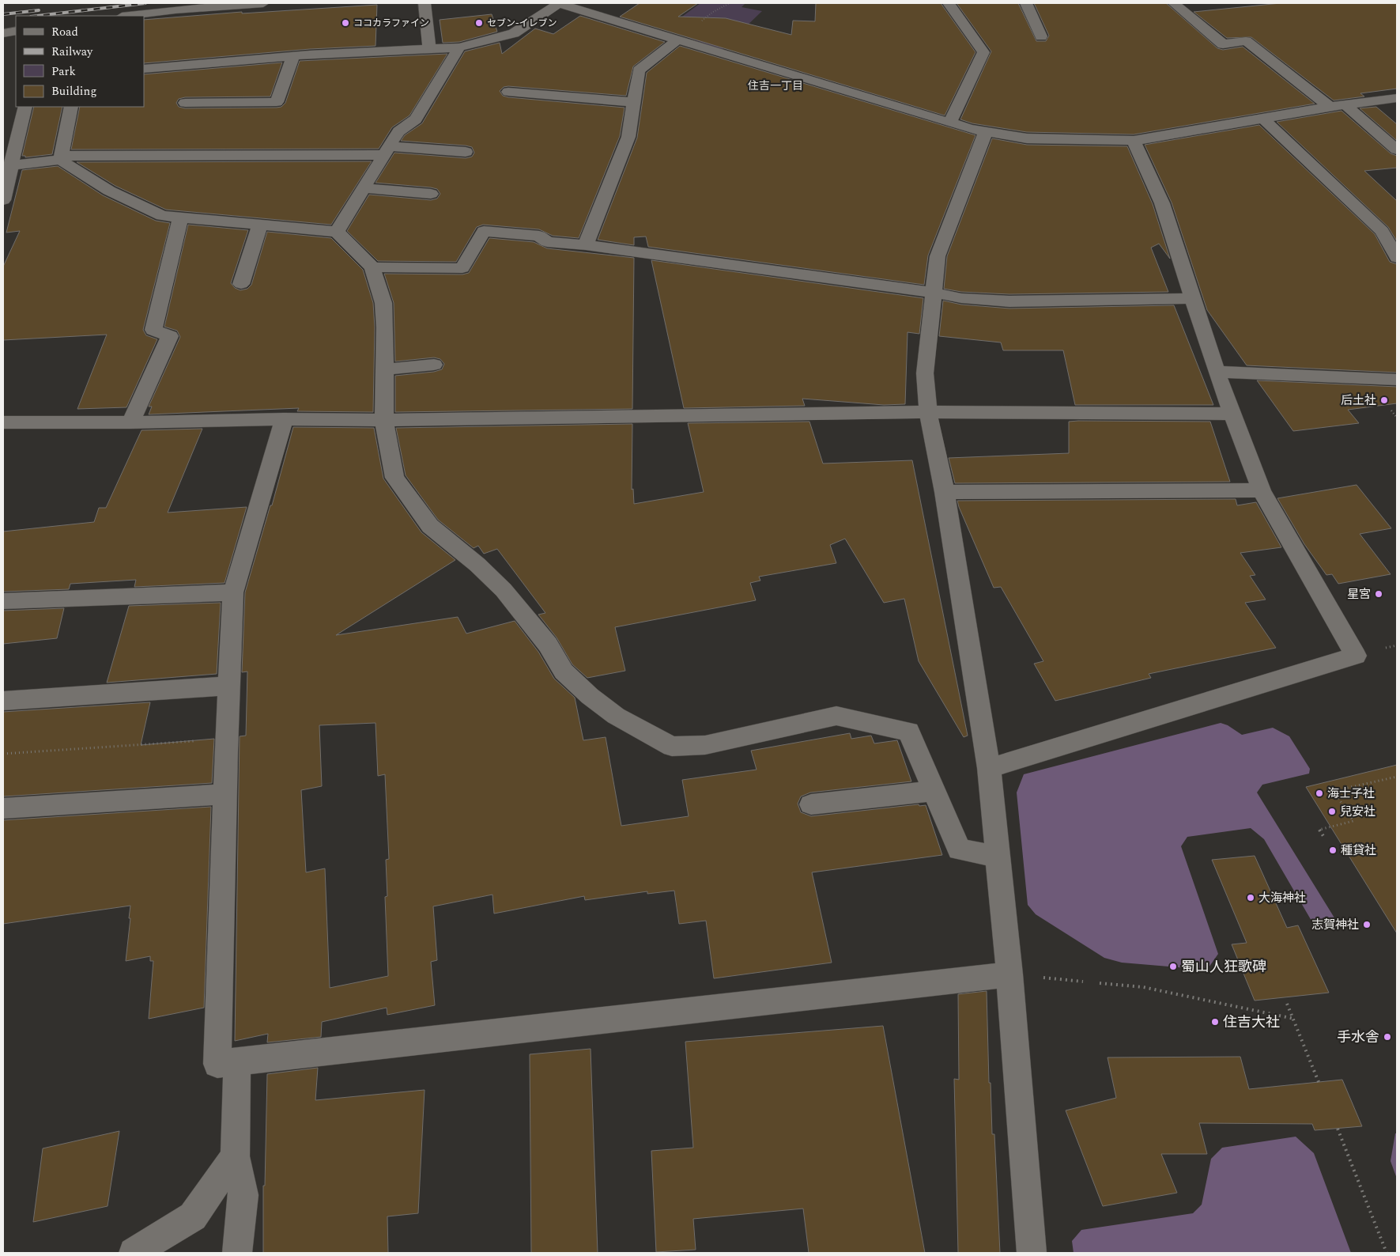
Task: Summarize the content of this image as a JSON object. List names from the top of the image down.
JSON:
{
  "districts": ["住吉一丁目"],
  "places": [
    "ココカラファイン",
    "セブン-イレブン",
    "后土社",
    "星宮",
    "海士子社",
    "兒安社",
    "種貸社",
    "大海神社",
    "志賀神社",
    "蜀山人狂歌碑",
    "住吉大社",
    "手水舎"
  ],
  "legend": [
    "Road",
    "Railway",
    "Park",
    "Building"
  ]
}
